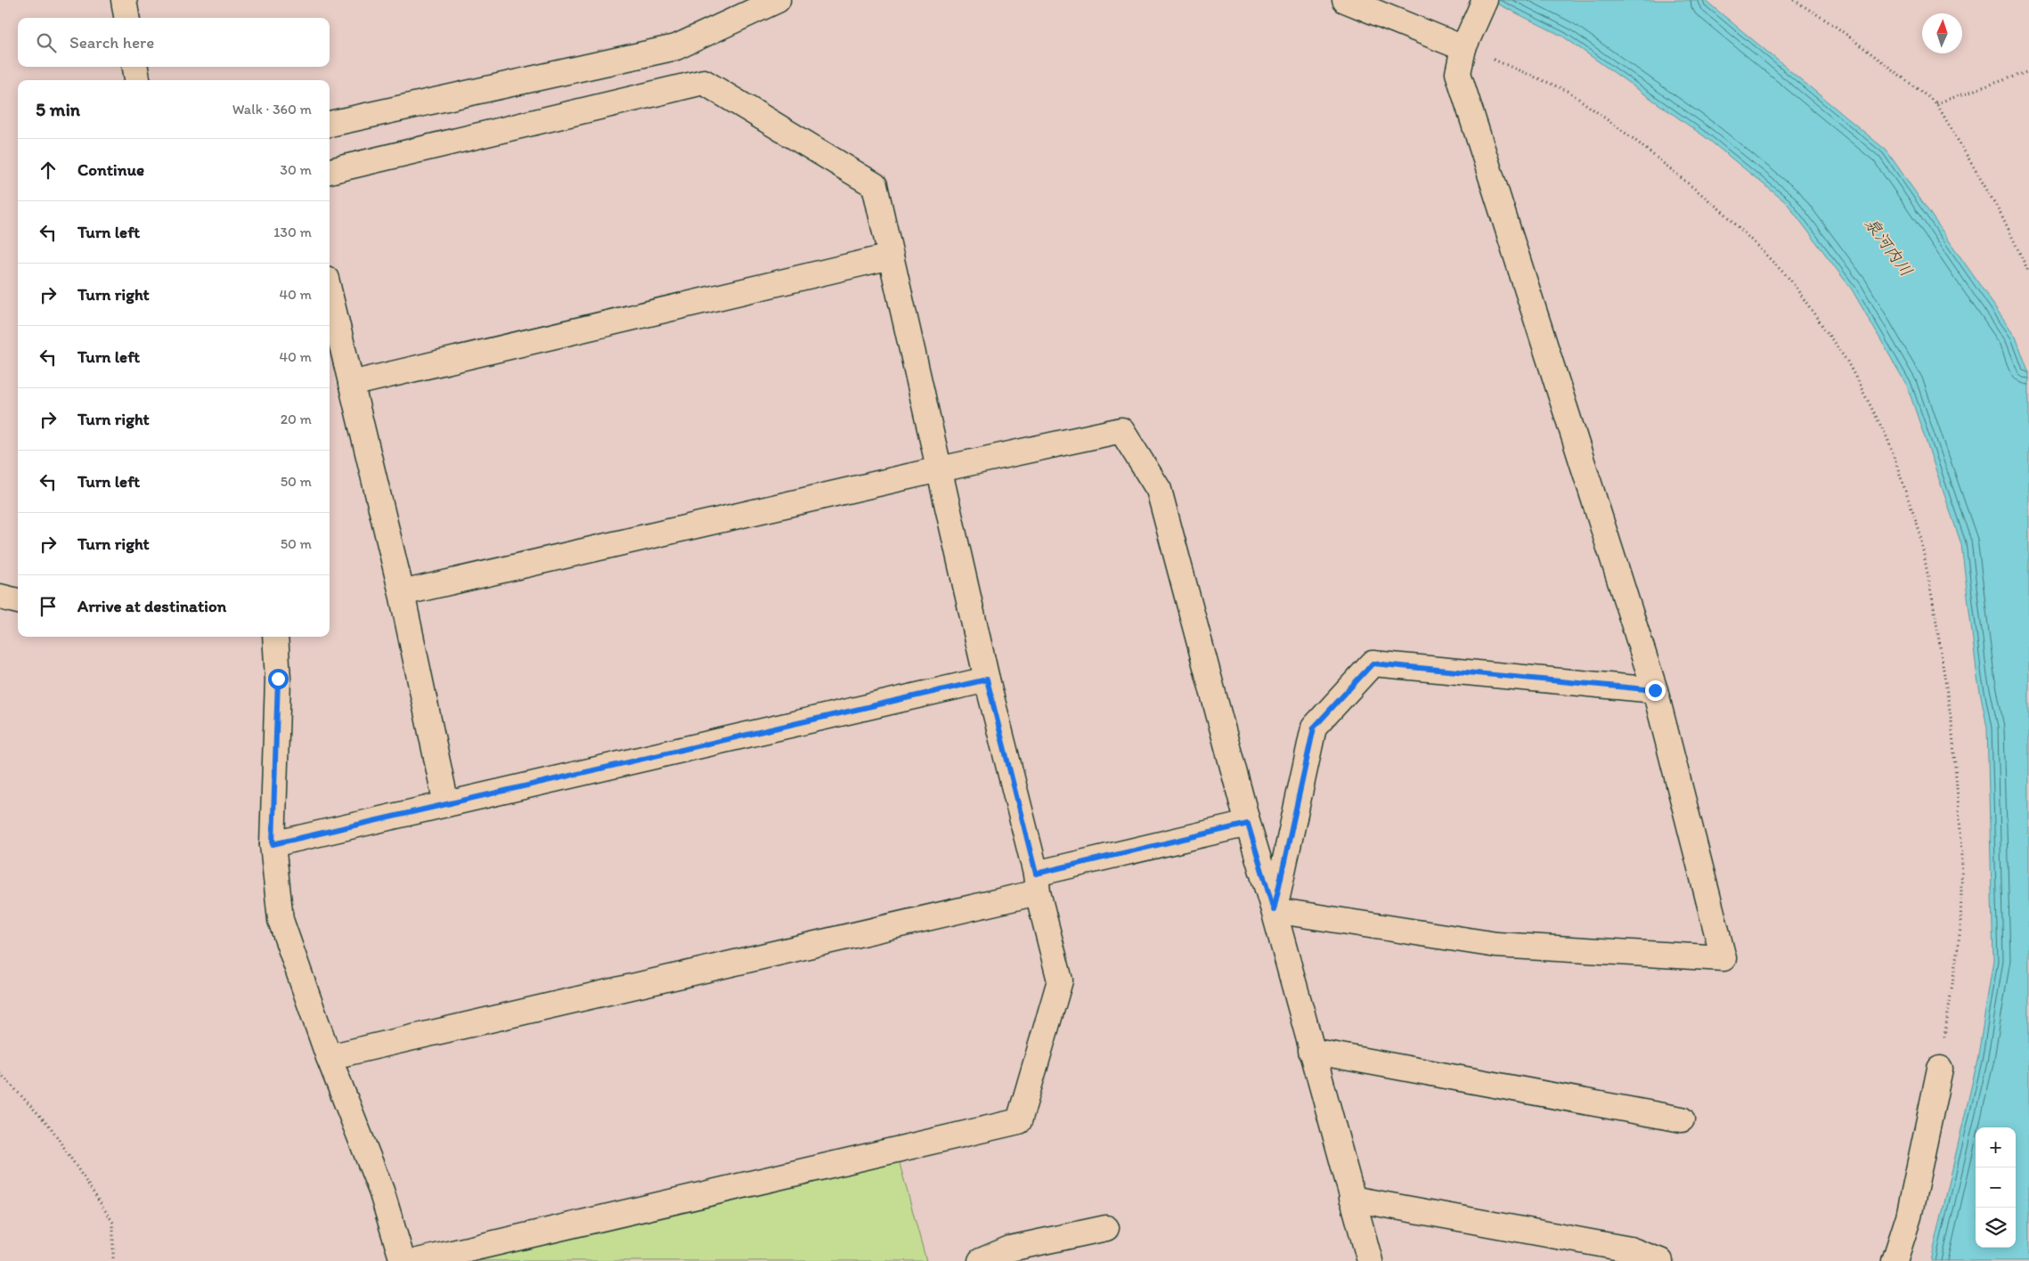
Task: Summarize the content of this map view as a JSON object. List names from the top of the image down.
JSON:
{
  "water": ["泉河内川"],
  "north": "top",
  "page": {
    "search": "Search here",
    "heading": ["5 min", "Walk · 360 m"],
    "list": [
      ["Continue", "30 m"],
      ["Turn left", "130 m"],
      ["Turn right", "40 m"],
      ["Turn left", "40 m"],
      ["Turn right", "20 m"],
      ["Turn left", "50 m"],
      ["Turn right", "50 m"],
      "Arrive at destination"
    ],
    "map_buttons": ["+", "−"]
  }
}
